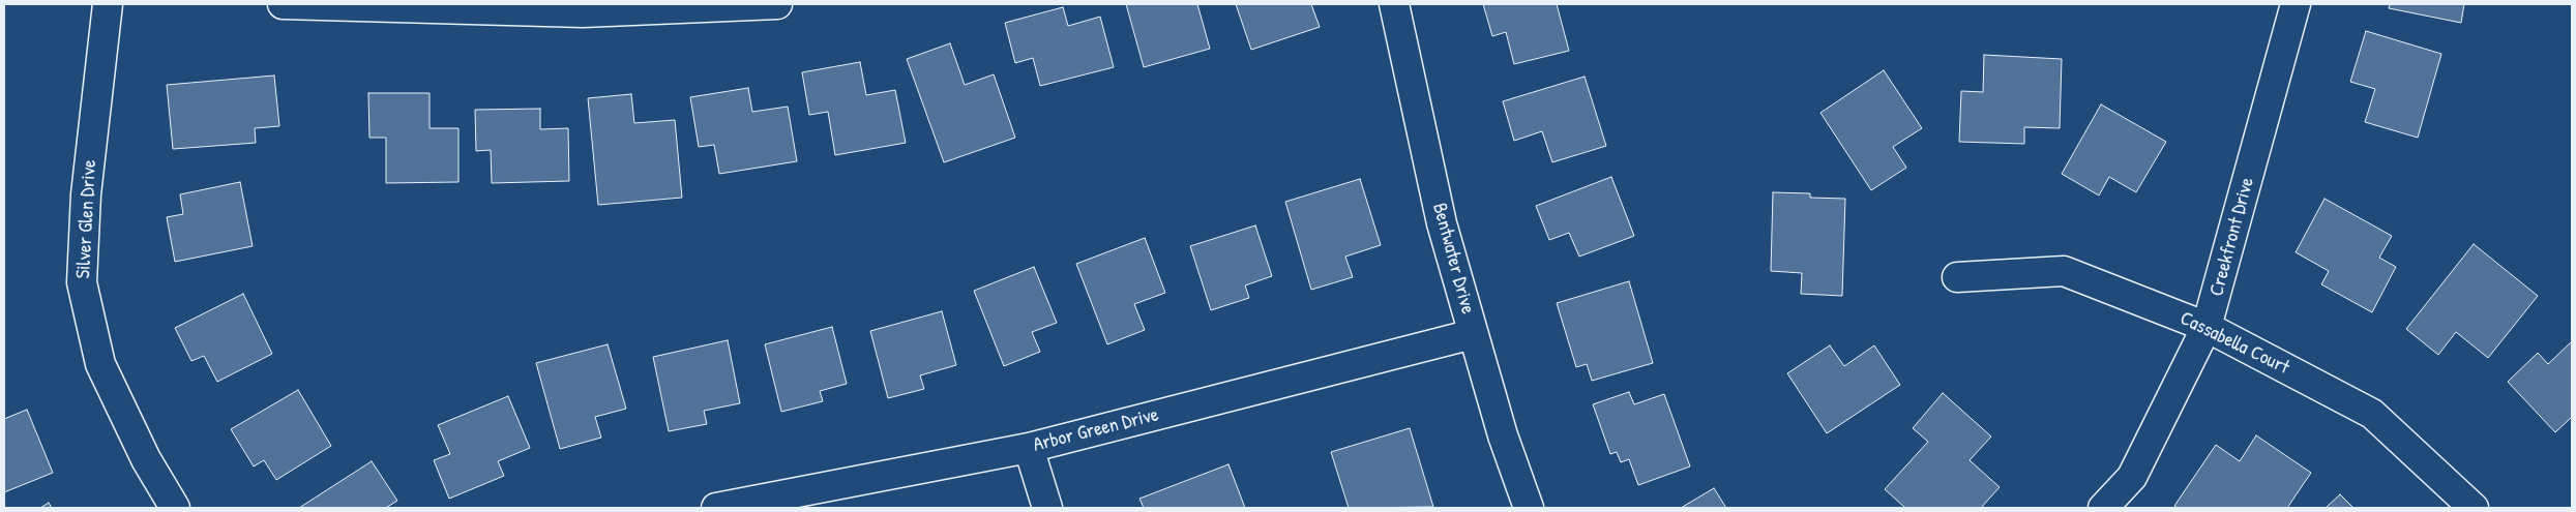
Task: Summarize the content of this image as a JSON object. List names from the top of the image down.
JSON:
{
  "streets": {
    "street": [
      "Silver Glen Drive",
      "Creekfront Drive",
      "Bentwater Drive",
      "Cassabella Court",
      "Arbor Green Drive"
    ]
  },
  "crossings": [
    ["Creekfront Drive", "Cassabella Court"],
    ["Bentwater Drive", "Arbor Green Drive"]
  ]
}
